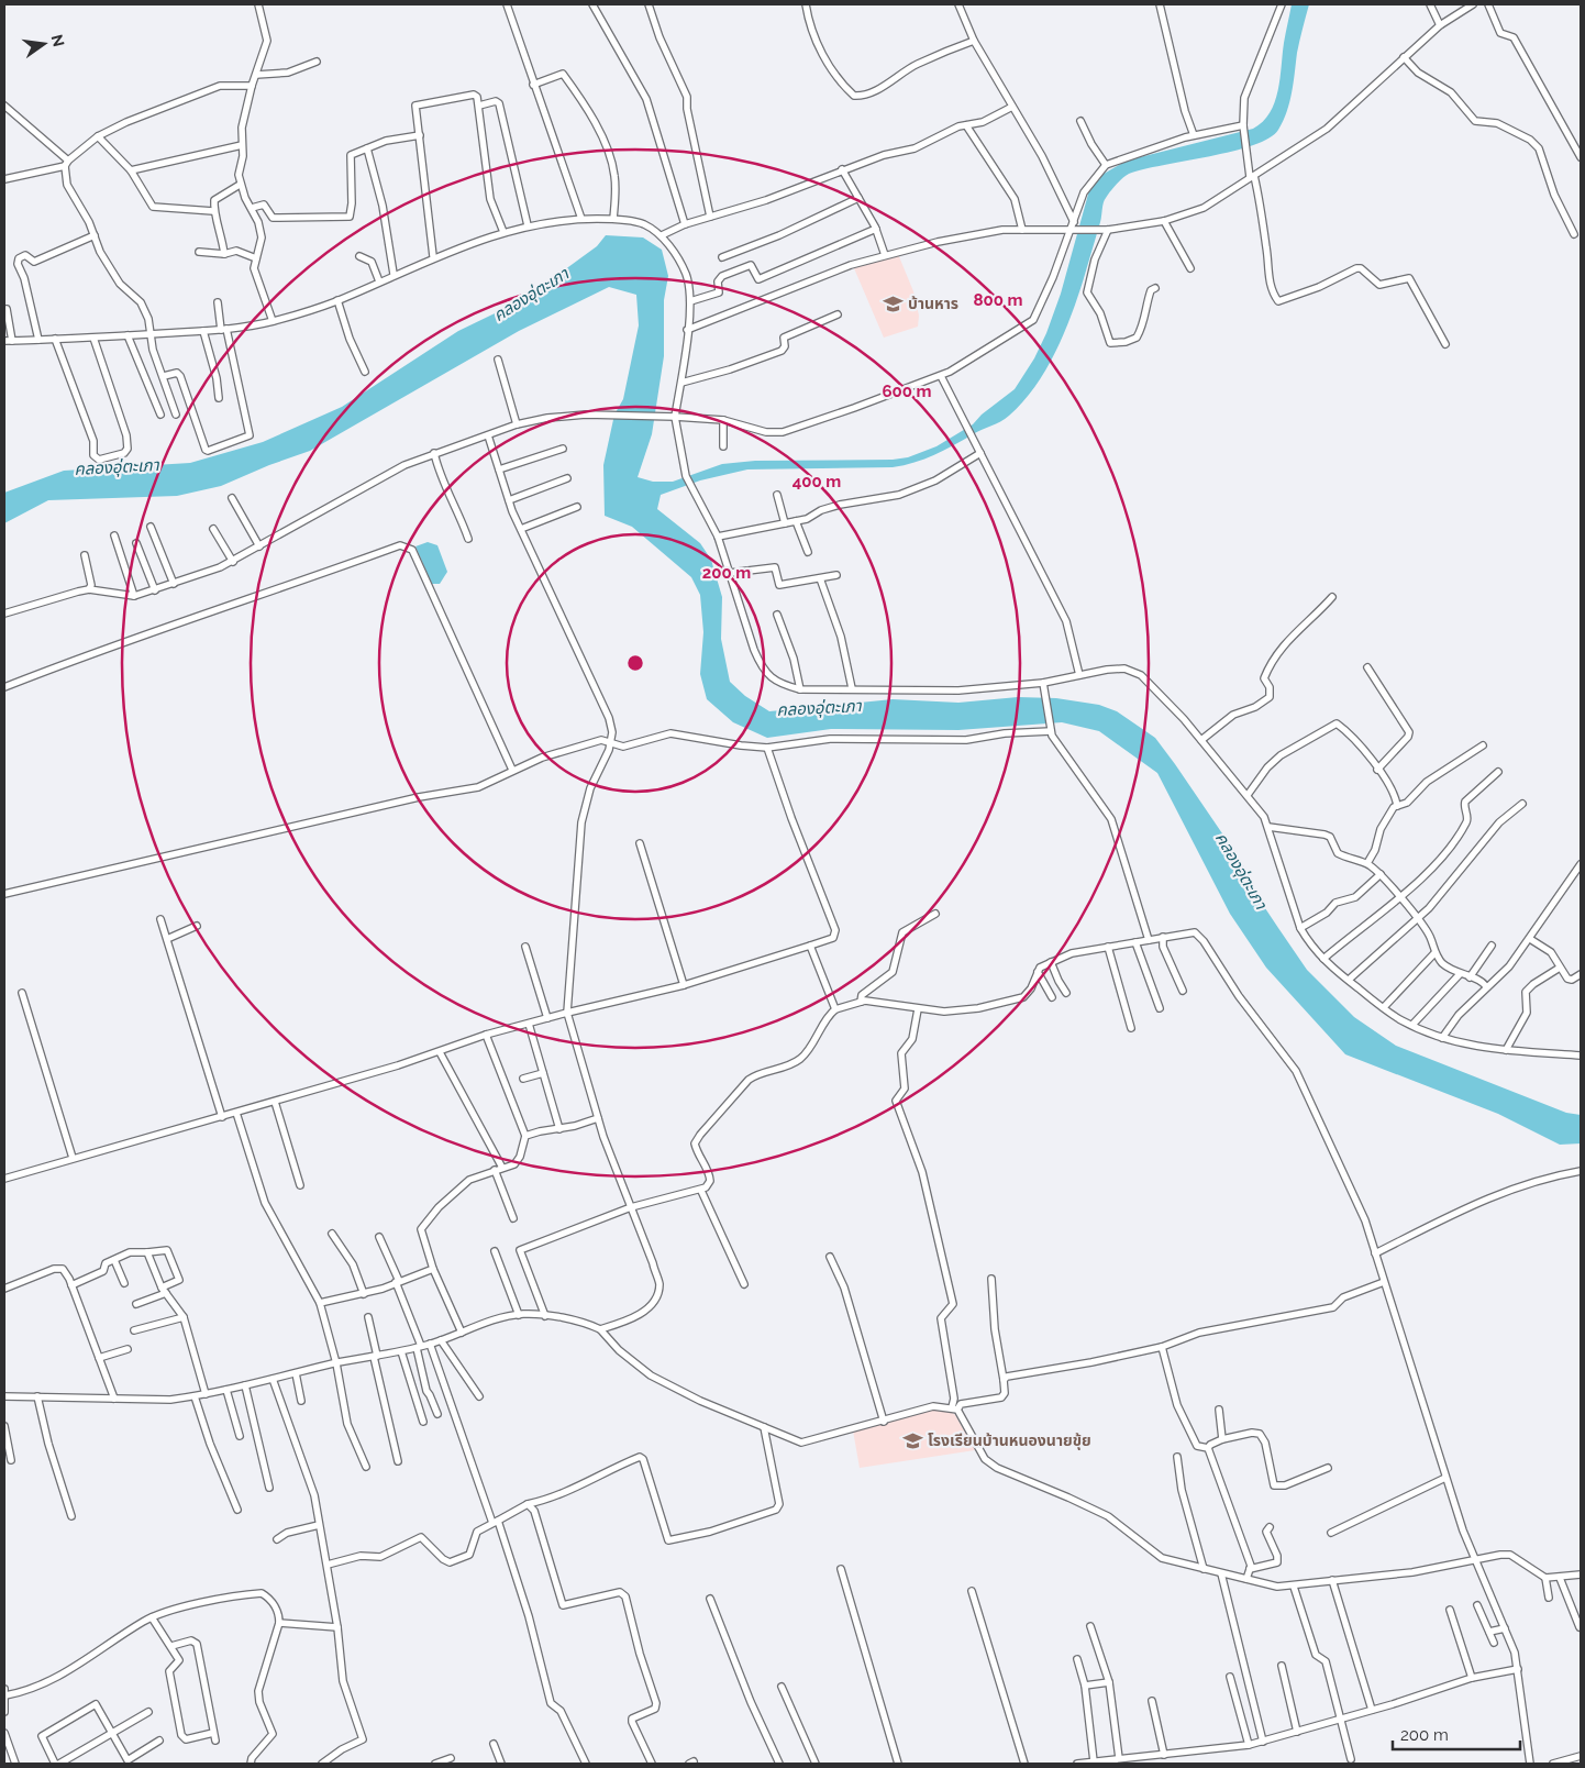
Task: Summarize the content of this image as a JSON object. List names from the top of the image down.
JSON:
{
  "water": ["คลองอุ่ตะเภา"],
  "places": {
    "school or university": ["บ้านหาร", "โรงเรียนบ้านหนองนายขุ้ย"]
  },
  "scale_bar": "200 m",
  "north": "right",
  "rings": [
    "800 m",
    "600 m",
    "400 m",
    "200 m"
  ]
}
